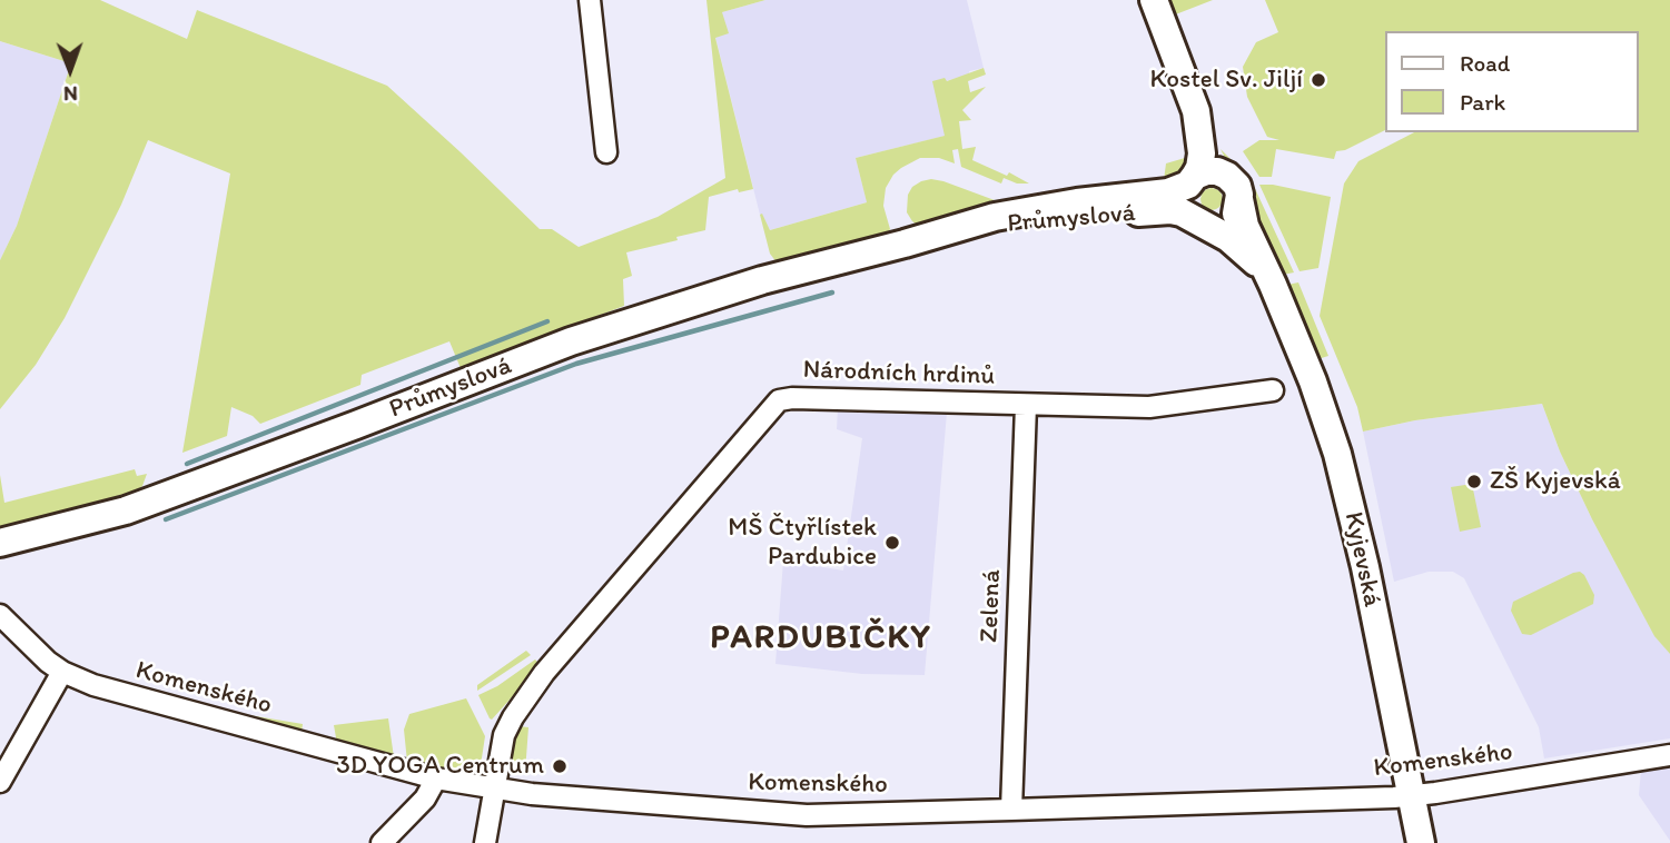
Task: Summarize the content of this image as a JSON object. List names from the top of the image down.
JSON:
{
  "streets": {
    "main road": ["Průmyslová", "Kyjevská"],
    "street": ["Národních hrdinů", "Zelená", "Komenského"]
  },
  "crossings": [
    ["Průmyslová", "Kyjevská"],
    ["Národních hrdinů", "Zelená"],
    ["Národních hrdinů", "Komenského"],
    ["Kyjevská", "Komenského"],
    ["Zelená", "Komenského"]
  ],
  "districts": ["PARDUBIČKY"],
  "places": [
    "Kostel Sv. Jiljí",
    "ZŠ Kyjevská",
    "MŠ Čtyřlístek Pardubice",
    "3D YOGA Centrum"
  ],
  "legend": ["Road", "Park"],
  "north": "bottom"
}
